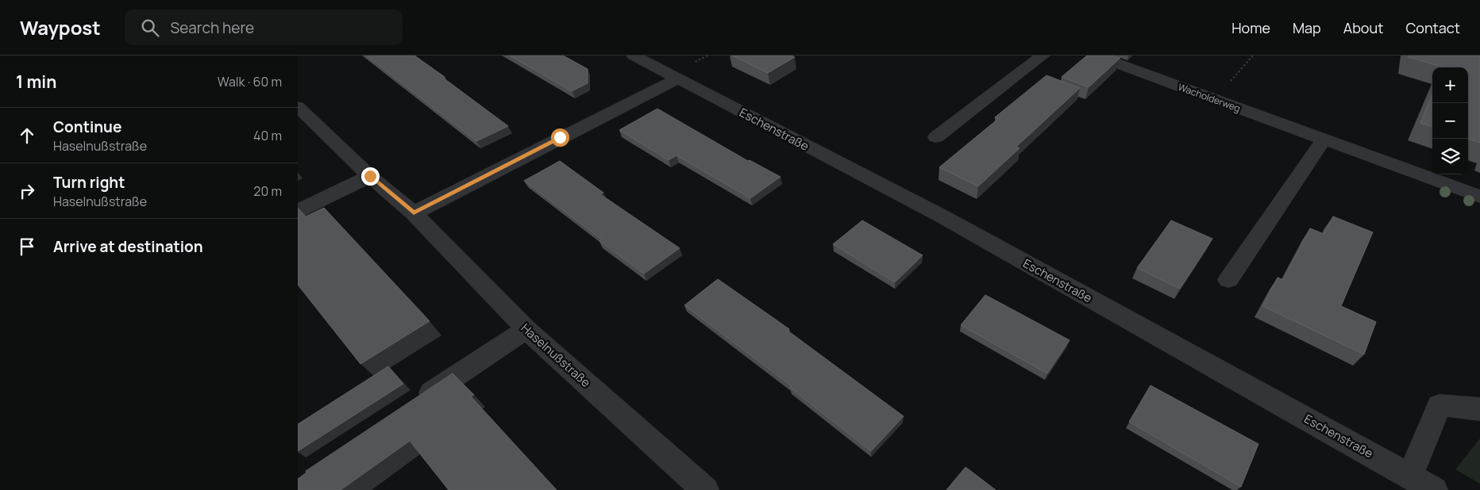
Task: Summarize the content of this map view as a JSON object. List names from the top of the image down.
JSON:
{
  "streets": {
    "street": ["Wacholderweg", "Eschenstraße", "Haselnußstraße"]
  },
  "page": {
    "header": "Waypost",
    "search": "Search here",
    "nav": [
      "Home",
      "Map",
      "About",
      "Contact"
    ],
    "heading": ["1 min", "Walk · 60 m"],
    "map_buttons": ["+", "−"],
    "list": [
      ["Continue", "Haselnußstraße", "40 m"],
      ["Turn right", "Haselnußstraße", "20 m"],
      "Arrive at destination"
    ]
  }
}
